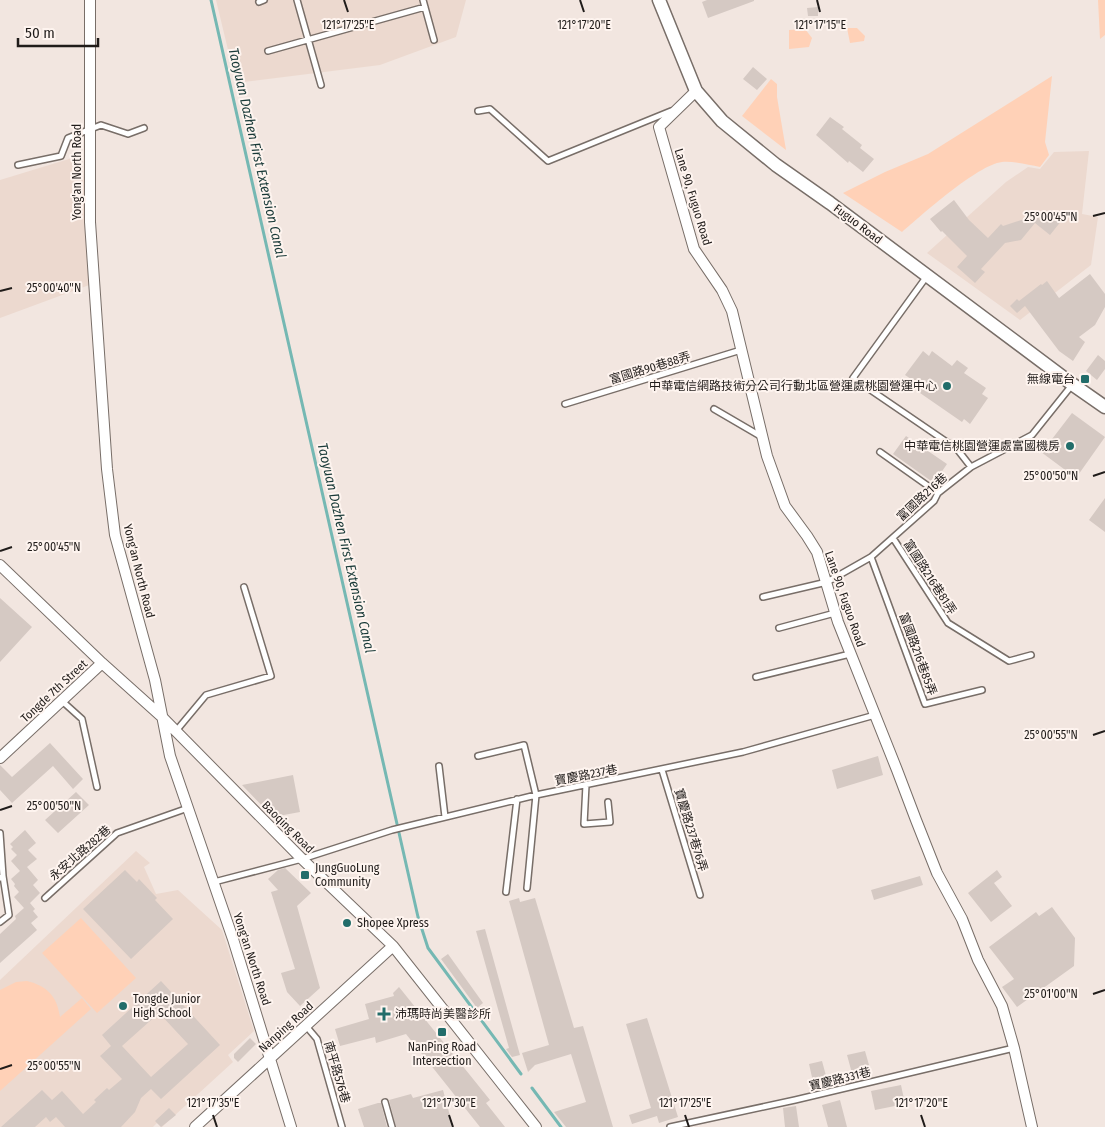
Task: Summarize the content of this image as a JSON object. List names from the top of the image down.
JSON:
{
  "streets": {
    "street": [
      "Yong'an North Road",
      "Lane 90, Fuguo Road",
      "Fuguo Road",
      "Tongde 7th Street",
      "Baoqing Road",
      "Nanping Road"
    ],
    "lane": [
      "富國路90巷88弄",
      "富國路216巷",
      "富國路216巷81弄",
      "富國路216巷85弄",
      "寶慶路237巷",
      "寶慶路237巷76弄",
      "永安北路282巷",
      "南平路576巷",
      "寶慶路331巷"
    ]
  },
  "crossings": [
    ["Yong'an North Road", "寶慶路237巷"],
    ["Yong'an North Road", "Baoqing Road"],
    ["Yong'an North Road", "永安北路282巷"],
    ["Yong'an North Road", "Nanping Road"],
    ["Lane 90, Fuguo Road", "Fuguo Road"],
    ["Lane 90, Fuguo Road", "富國路90巷88弄"],
    ["Lane 90, Fuguo Road", "富國路216巷"],
    ["Lane 90, Fuguo Road", "寶慶路237巷"],
    ["Lane 90, Fuguo Road", "寶慶路331巷"],
    ["Fuguo Road", "富國路216巷"],
    ["富國路216巷", "富國路216巷81弄"],
    ["富國路216巷", "富國路216巷85弄"],
    ["Tongde 7th Street", "Baoqing Road"],
    ["寶慶路237巷", "Baoqing Road"],
    ["寶慶路237巷", "寶慶路237巷76弄"],
    ["Baoqing Road", "Nanping Road"],
    ["Nanping Road", "南平路576巷"]
  ],
  "water": ["Taoyuan Dazhen First Extension Canal"],
  "places": {
    "transit": ["無線電台", "JungGuoLung Community", "NanPing Road Intersection"],
    "other": [
      "中華電信網路技術分公司行動北區營運處桃園營運中心",
      "中華電信桃園營運處富國機房",
      "Shopee Xpress",
      "Tongde Junior High School"
    ],
    "health": ["沛瑪時尚美醫診所"]
  },
  "scale_bar": "50 m",
  "coordinates": [
    "121°17'25\"E",
    "121°17'20\"E",
    "121°17'15\"E",
    "25°00'45\"N",
    "25°00'40\"N",
    "25°00'50\"N",
    "25°00'55\"N",
    "25°01'00\"N",
    "121°17'35\"E",
    "121°17'30\"E"
  ]
}
